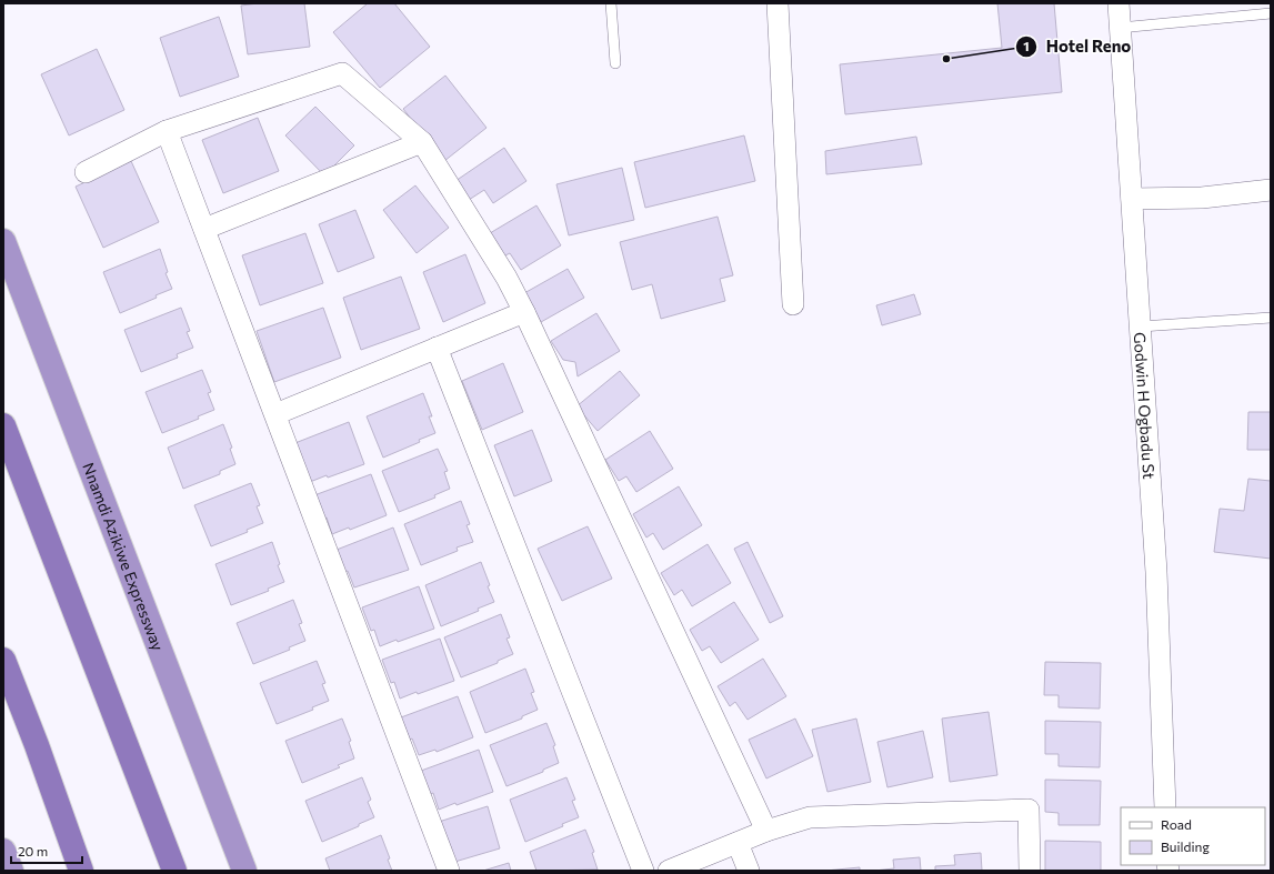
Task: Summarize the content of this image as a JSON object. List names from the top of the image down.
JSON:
{
  "streets": {
    "highway": ["Nnamdi Azikiwe Expressway"],
    "street": ["Godwin H Ogbadu St"]
  },
  "places": ["Hotel Reno"],
  "legend": ["Road", "Building"],
  "scale_bar": "20 m"
}
